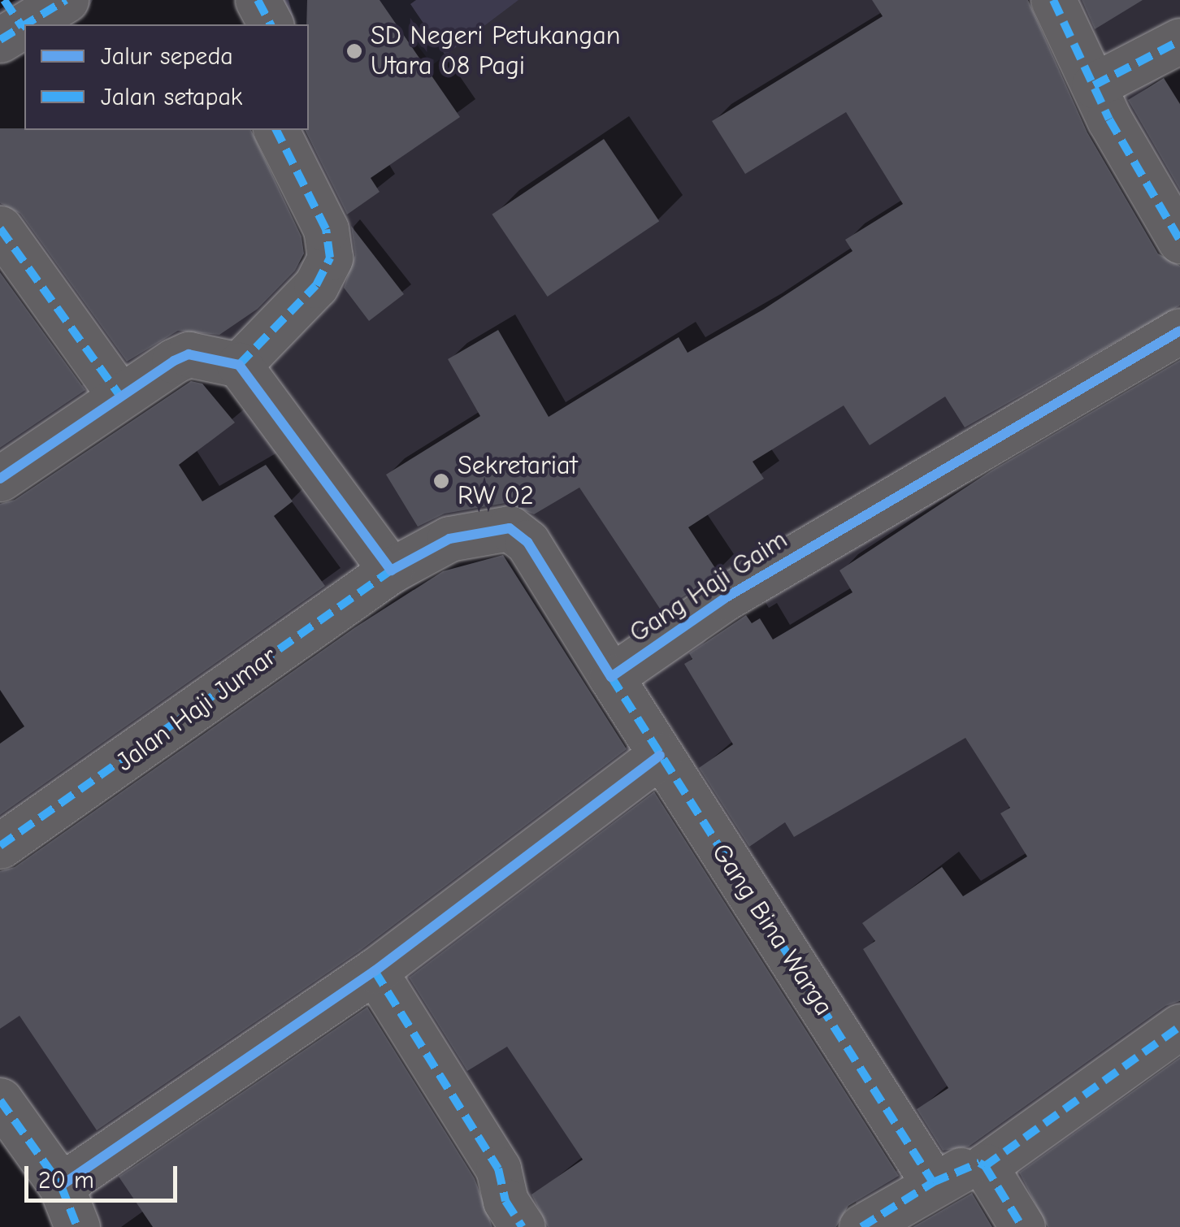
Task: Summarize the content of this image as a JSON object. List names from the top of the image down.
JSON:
{
  "streets": {
    "street": ["Gang Haji Gaim", "Jalan Haji Jumar", "Gang Bina Warga"]
  },
  "crossings": [
    ["Gang Haji Gaim", "Gang Bina Warga"]
  ],
  "places": ["SD Negeri Petukangan Utara 08 Pagi", "Sekretariat RW 02"],
  "legend": ["Jalur sepeda", "Jalan setapak"],
  "scale_bar": "20 m"
}
